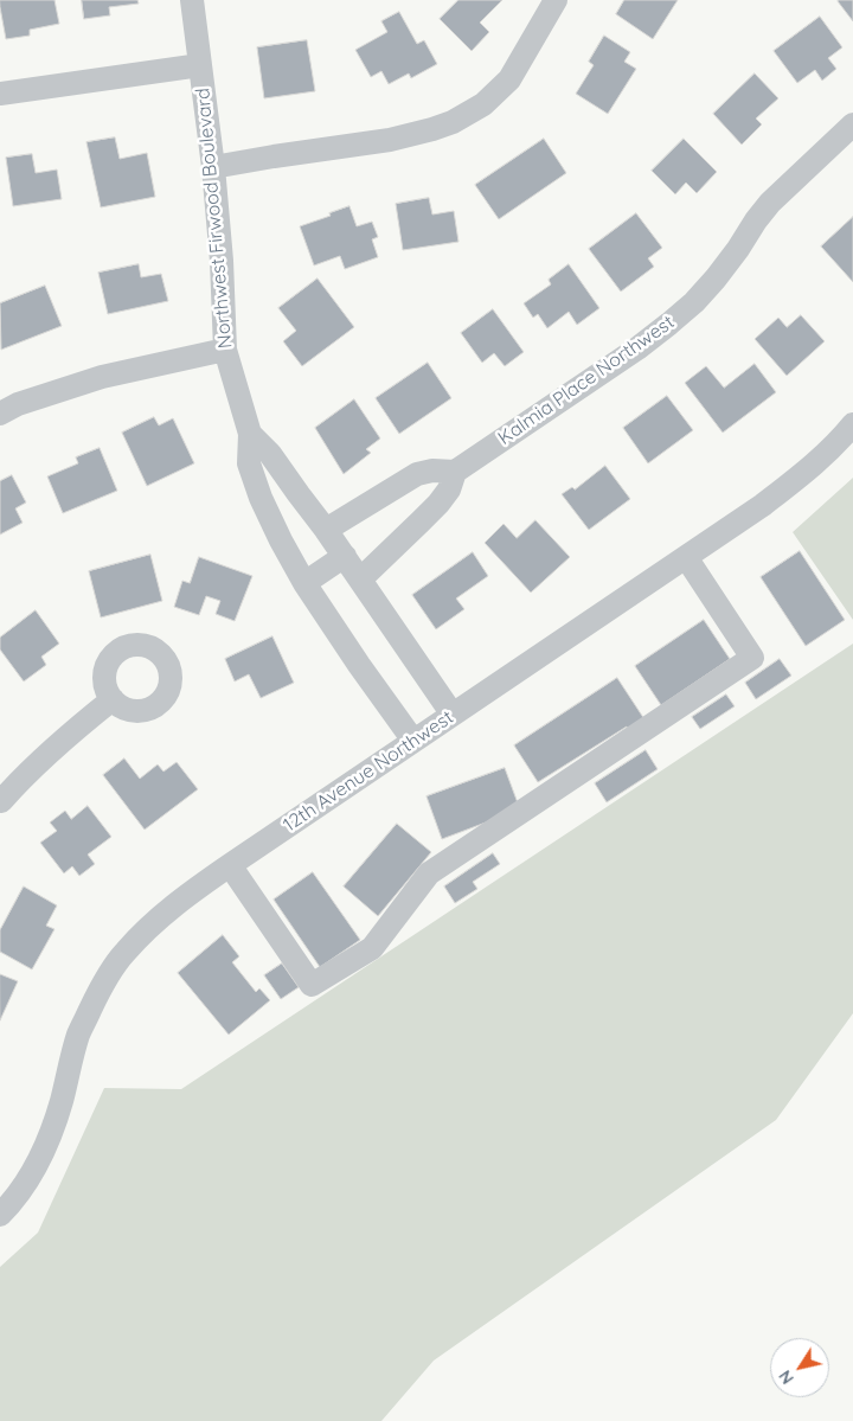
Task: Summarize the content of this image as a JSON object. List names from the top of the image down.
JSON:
{
  "streets": {
    "street": ["Northwest Firwood Boulevard", "Kalmia Place Northwest", "12th Avenue Northwest"]
  },
  "crossings": [
    ["Northwest Firwood Boulevard", "12th Avenue Northwest"]
  ],
  "north": "bottom left"
}
